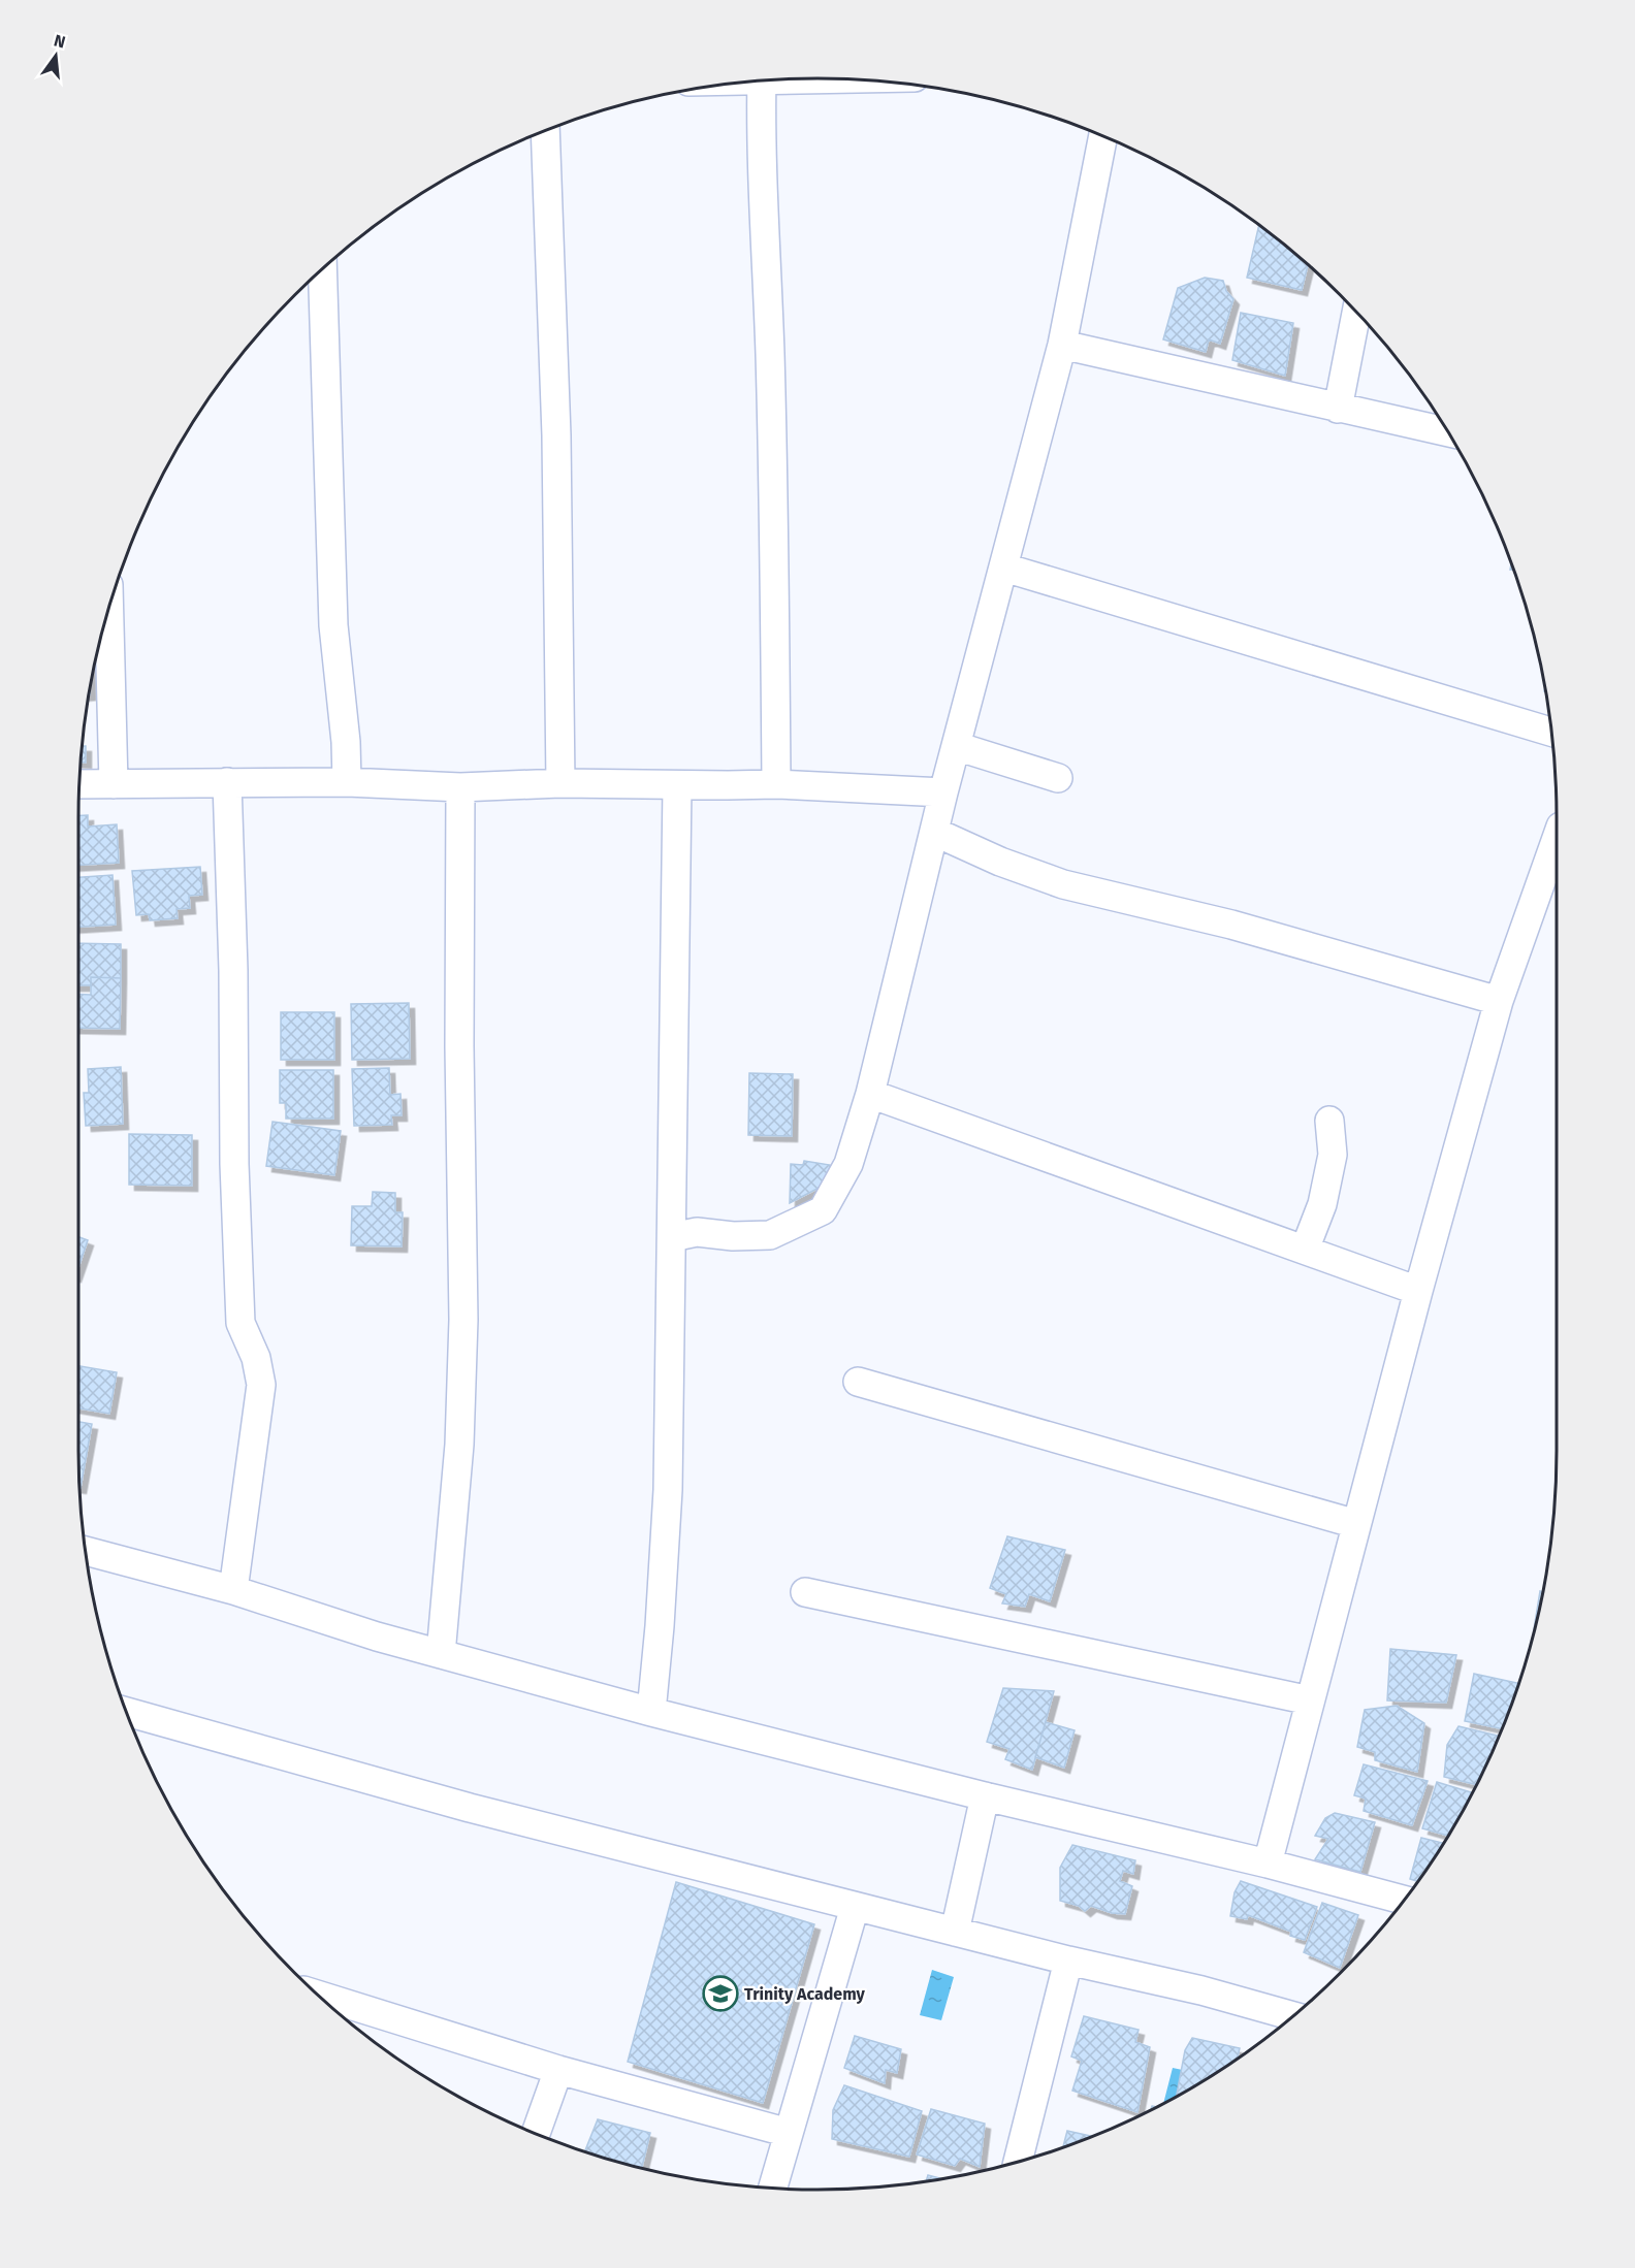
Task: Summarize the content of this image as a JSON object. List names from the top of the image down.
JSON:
{
  "places": {
    "school or university": ["Trinity Academy"]
  },
  "north": "top"
}
